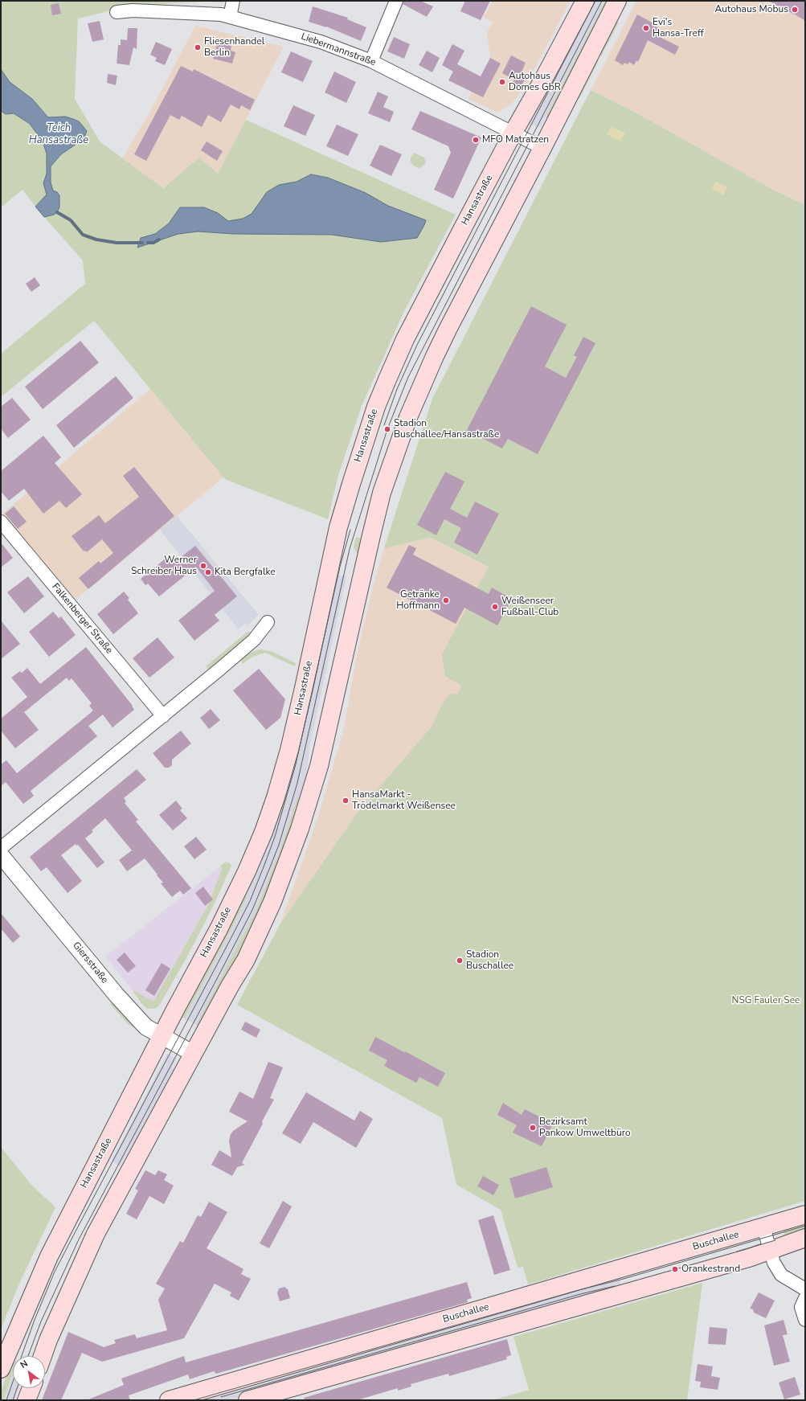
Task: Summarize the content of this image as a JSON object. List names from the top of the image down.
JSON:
{
  "streets": {
    "main road": ["Hansastraße", "Buschallee"],
    "street": ["Liebermannstraße", "Falkenberger Straße", "Giersstraße"]
  },
  "crossings": [
    ["Liebermannstraße", "Hansastraße"],
    ["Hansastraße", "Giersstraße"]
  ],
  "water": ["Teich Hansastraße"],
  "parks": ["NSG Fauler See"],
  "places": [
    "Autohaus Möbus",
    "Evi's Hansa-Treff",
    "Fliesenhandel Berlin",
    "Autohaus Domes GbR",
    "MFO Matratzen",
    "Stadion Buschallee/Hansastraße",
    "Werner Schreiber Haus",
    "Kita Bergfalke",
    "Getränke Hoffmann",
    "Weißenseer Fußball-Club",
    "HansaMarkt - Trödelmarkt Weißensee",
    "Stadion Buschallee",
    "Bezirksamt Pankow Umweltbüro",
    "Orankestrand"
  ],
  "north": "top left"
}
